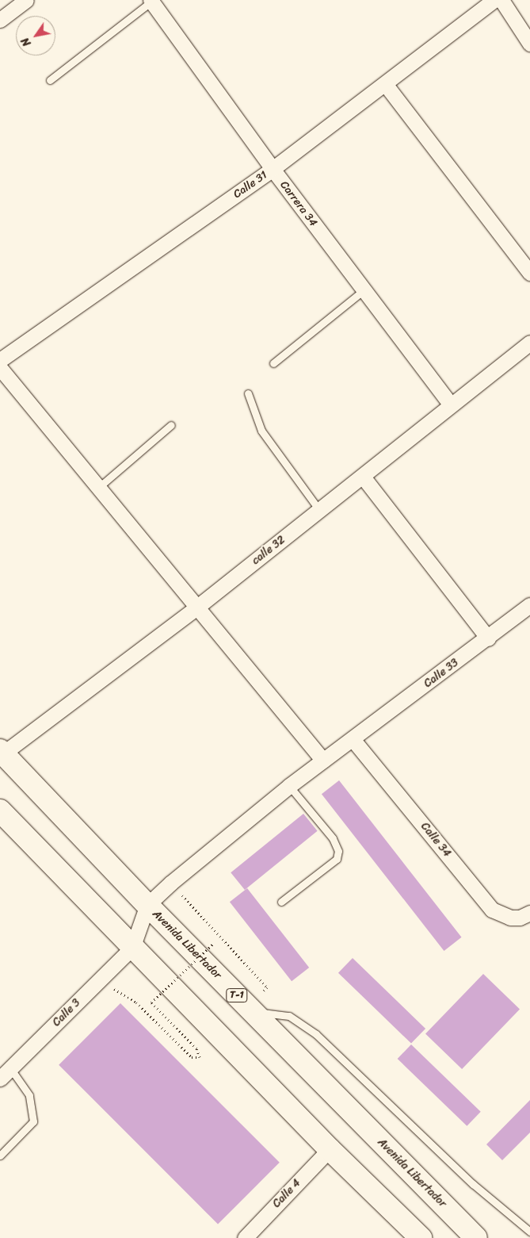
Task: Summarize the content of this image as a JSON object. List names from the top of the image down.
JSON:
{
  "streets": {
    "main road": ["Avenida Libertador", "T-1"],
    "street": [
      "Calle 31",
      "Carrera 34",
      "calle 32",
      "Calle 33",
      "Calle 34",
      "Calle 3",
      "Calle 4"
    ]
  },
  "crossings": [
    ["Calle 31", "Carrera 34"],
    ["Carrera 34", "calle 32"],
    ["calle 32", "Avenida Libertador"],
    ["Calle 33", "Calle 34"],
    ["Calle 33", "Avenida Libertador"]
  ],
  "north": "bottom left"
}
